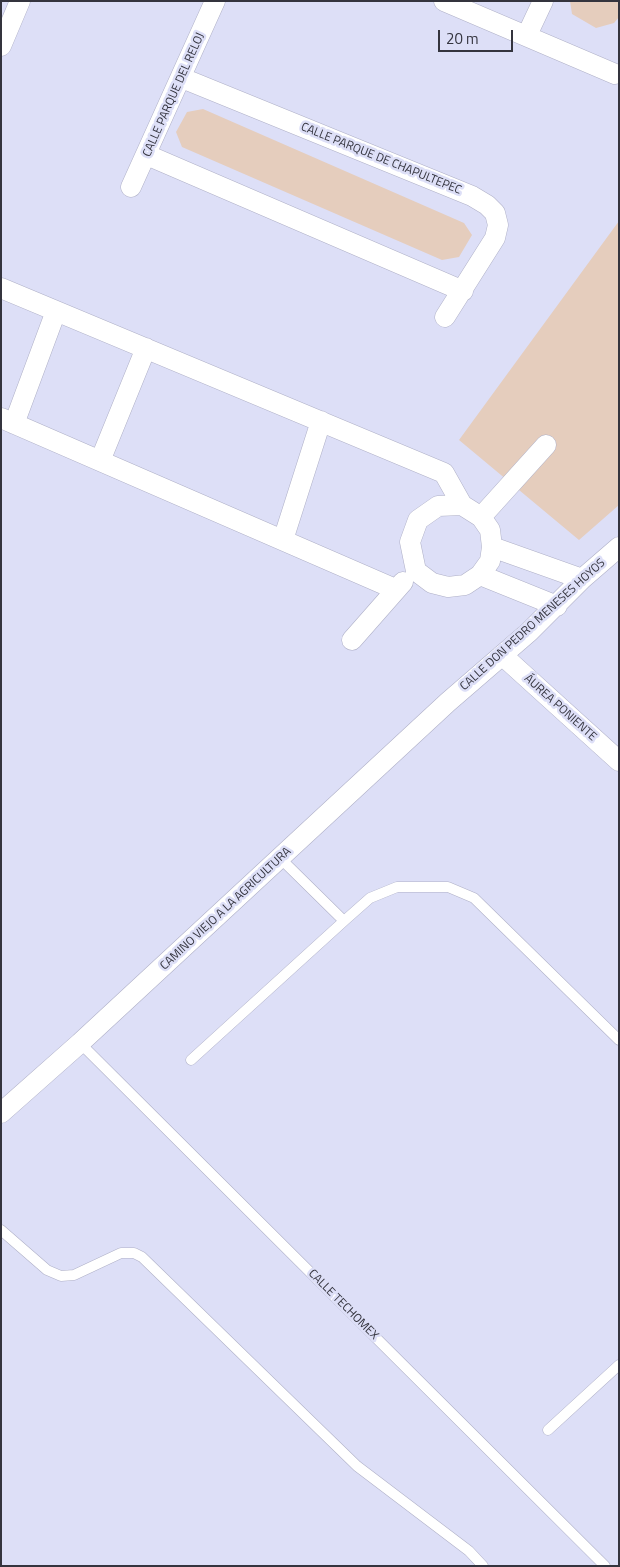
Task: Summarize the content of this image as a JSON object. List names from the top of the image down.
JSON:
{
  "streets": {
    "street": [
      "CALLE PARQUE DEL RELOJ",
      "CALLE PARQUE DE CHAPULTEPEC",
      "CALLE DON PEDRO MENESES HOYOS",
      "ÁUREA PONIENTE",
      "CAMINO VIEJO A LA AGRICULTURA"
    ],
    "lane": ["CALLE TECHOMEX"]
  },
  "crossings": [
    ["CALLE PARQUE DEL RELOJ", "CALLE PARQUE DE CHAPULTEPEC"],
    ["CALLE DON PEDRO MENESES HOYOS", "ÁUREA PONIENTE"],
    ["CALLE DON PEDRO MENESES HOYOS", "CAMINO VIEJO A LA AGRICULTURA"],
    ["CAMINO VIEJO A LA AGRICULTURA", "CALLE TECHOMEX"]
  ],
  "scale_bar": "20 m"
}
